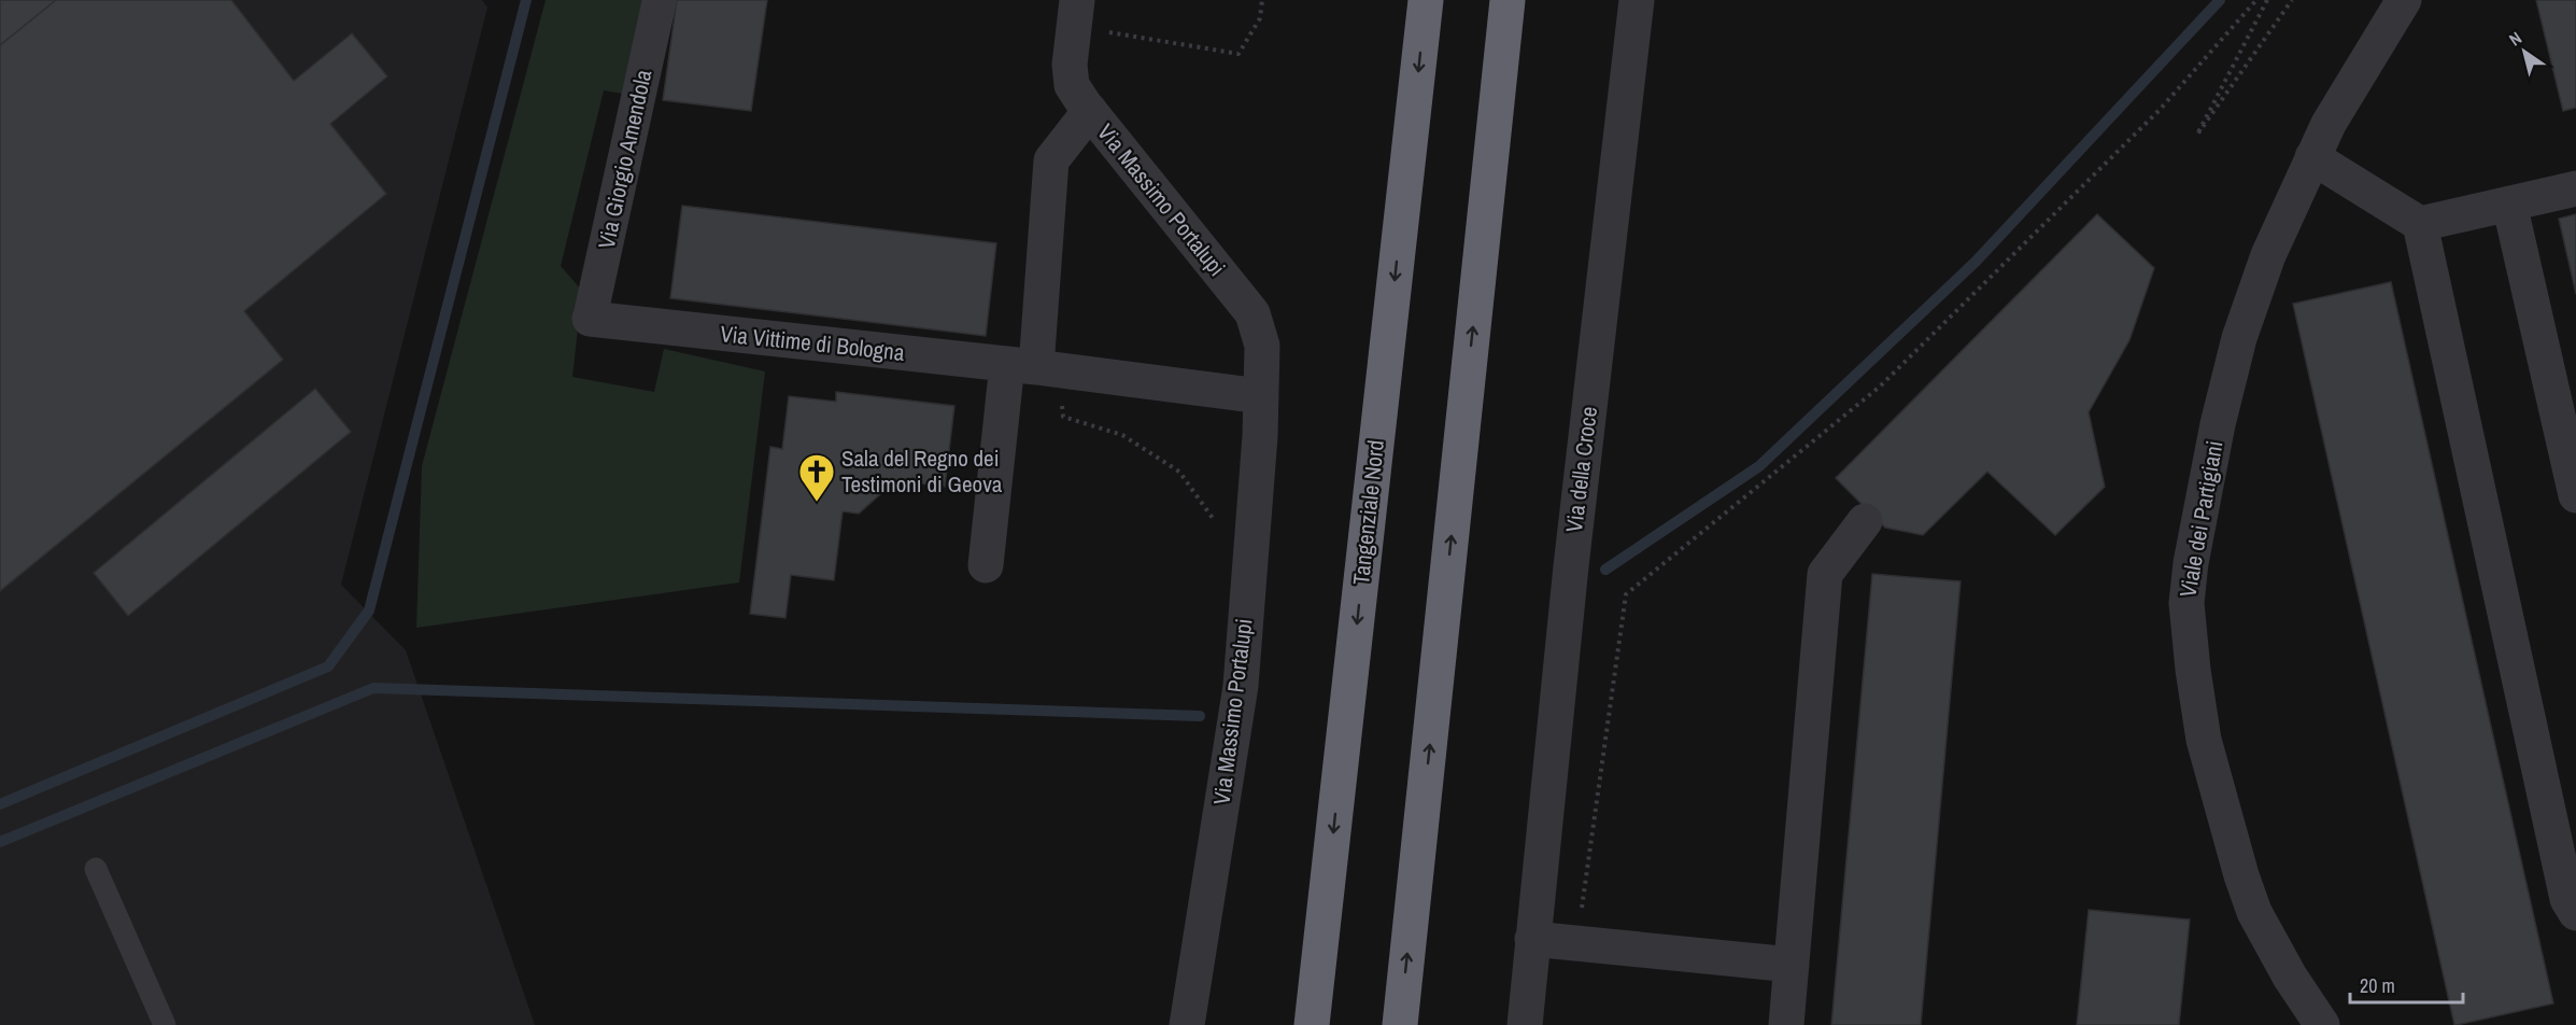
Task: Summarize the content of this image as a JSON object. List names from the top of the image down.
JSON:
{
  "streets": {
    "highway": ["Tangenziale Nord"],
    "street": [
      "Via Giorgio Amendola",
      "Via Massimo Portalupi",
      "Via Vittime di Bologna",
      "Via della Croce",
      "Viale dei Partigiani"
    ]
  },
  "crossings": [
    ["Via Giorgio Amendola", "Via Vittime di Bologna"],
    ["Via Massimo Portalupi", "Via Vittime di Bologna"]
  ],
  "places": {
    "church": ["Sala del Regno dei Testimoni di Geova"]
  },
  "scale_bar": "20 m",
  "north": "top left"
}
